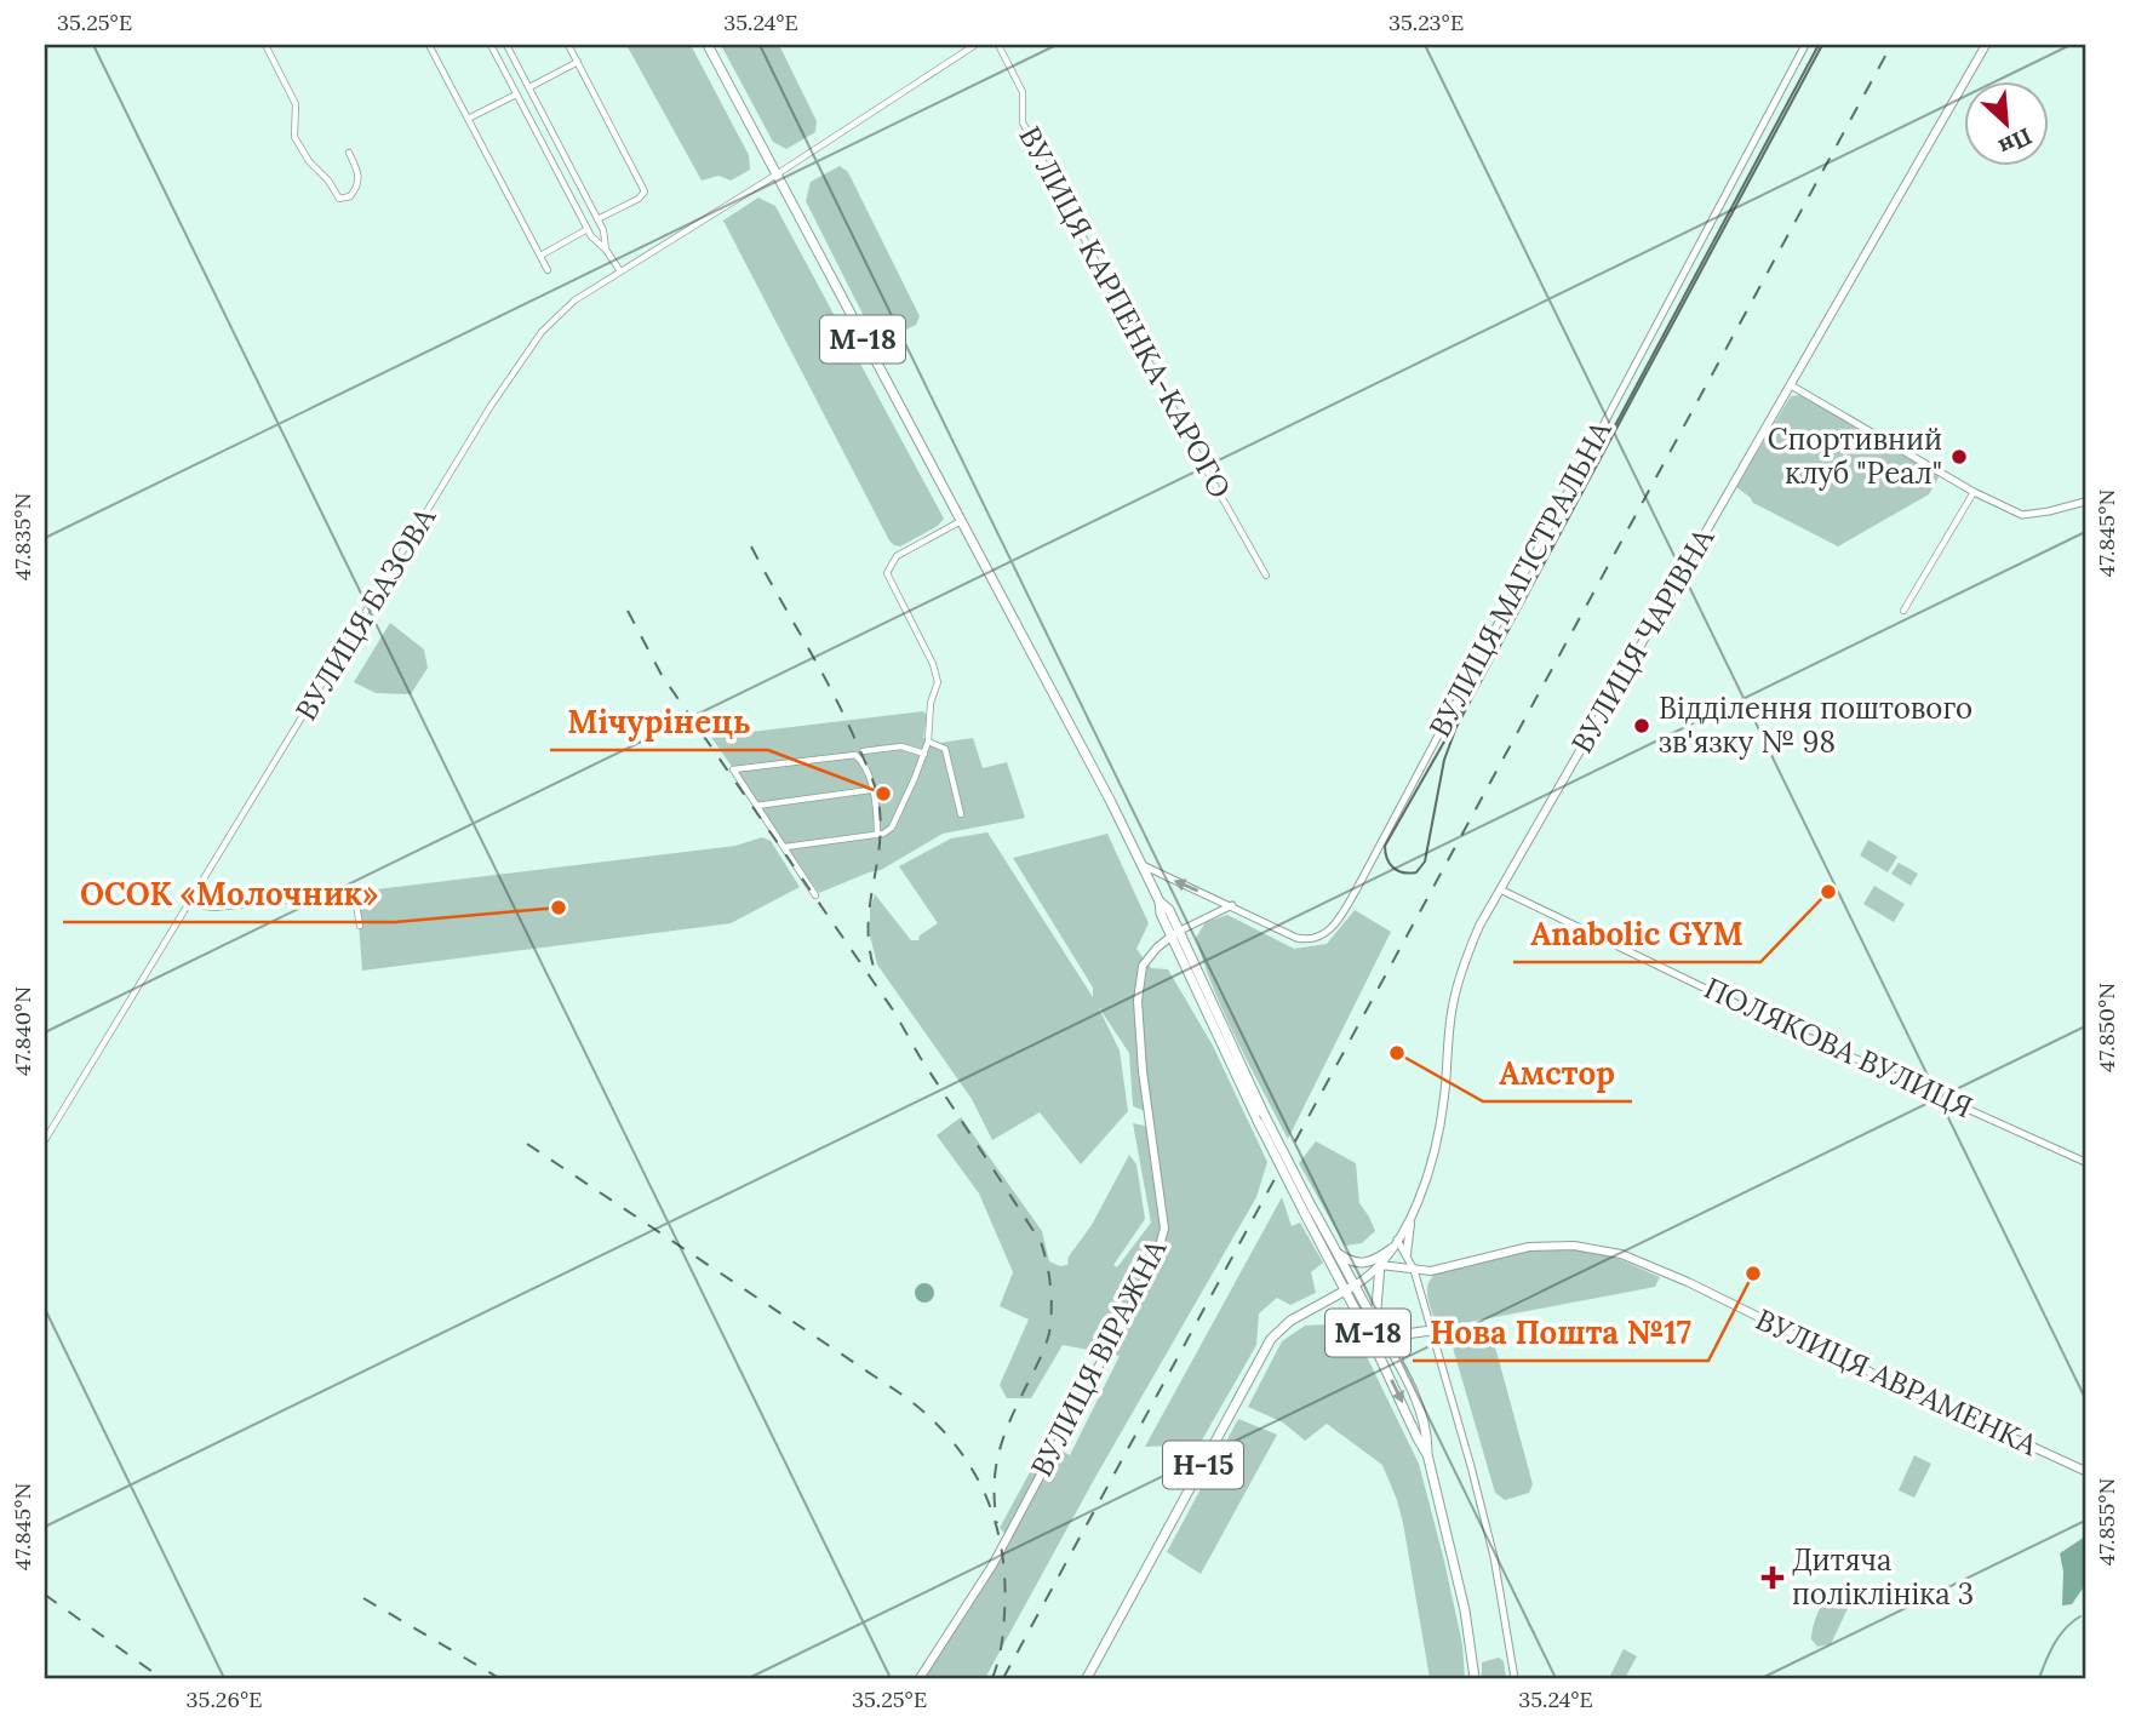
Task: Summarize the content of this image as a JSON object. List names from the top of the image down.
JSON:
{
  "streets": {
    "main road": [
      "М-18",
      "ВУЛИЦЯ ЧАРІВНА",
      "ВУЛИЦЯ ВІРАЖНА",
      "ВУЛИЦЯ АВРАМЕНКА",
      "Н-15"
    ],
    "street": [
      "ВУЛИЦЯ КАРПЕНКА-КАРОГО",
      "ВУЛИЦЯ МАГІСТРАЛЬНА",
      "ВУЛИЦЯ БАЗОВА",
      "ПОЛЯКОВА ВУЛИЦЯ"
    ]
  },
  "crossings": [
    ["М-18", "ВУЛИЦЯ МАГІСТРАЛЬНА"],
    ["М-18", "ВУЛИЦЯ БАЗОВА"],
    ["М-18", "ВУЛИЦЯ ЧАРІВНА"],
    ["М-18", "ВУЛИЦЯ ВІРАЖНА"],
    ["М-18", "Н-15"],
    ["ВУЛИЦЯ МАГІСТРАЛЬНА", "ВУЛИЦЯ ВІРАЖНА"],
    ["ВУЛИЦЯ ЧАРІВНА", "ПОЛЯКОВА ВУЛИЦЯ"],
    ["ВУЛИЦЯ ЧАРІВНА", "ВУЛИЦЯ АВРАМЕНКА"],
    ["ВУЛИЦЯ ЧАРІВНА", "Н-15"]
  ],
  "places": {
    "other": [
      "Спортивний клуб \"Реал\"",
      "Відділення поштового зв'язку № 98",
      "Мічурінець",
      "Anabolic GYM",
      "ОСОК «Молочник»",
      "Амстор",
      "Нова Пошта №17"
    ],
    "health": ["Дитяча поліклініка 3"]
  },
  "north": "bottom right",
  "coordinates": [
    "35.25°E",
    "35.24°E",
    "35.23°E",
    "47.845°N",
    "47.835°N",
    "47.850°N",
    "47.840°N",
    "47.855°N",
    "35.26°E"
  ]
}
